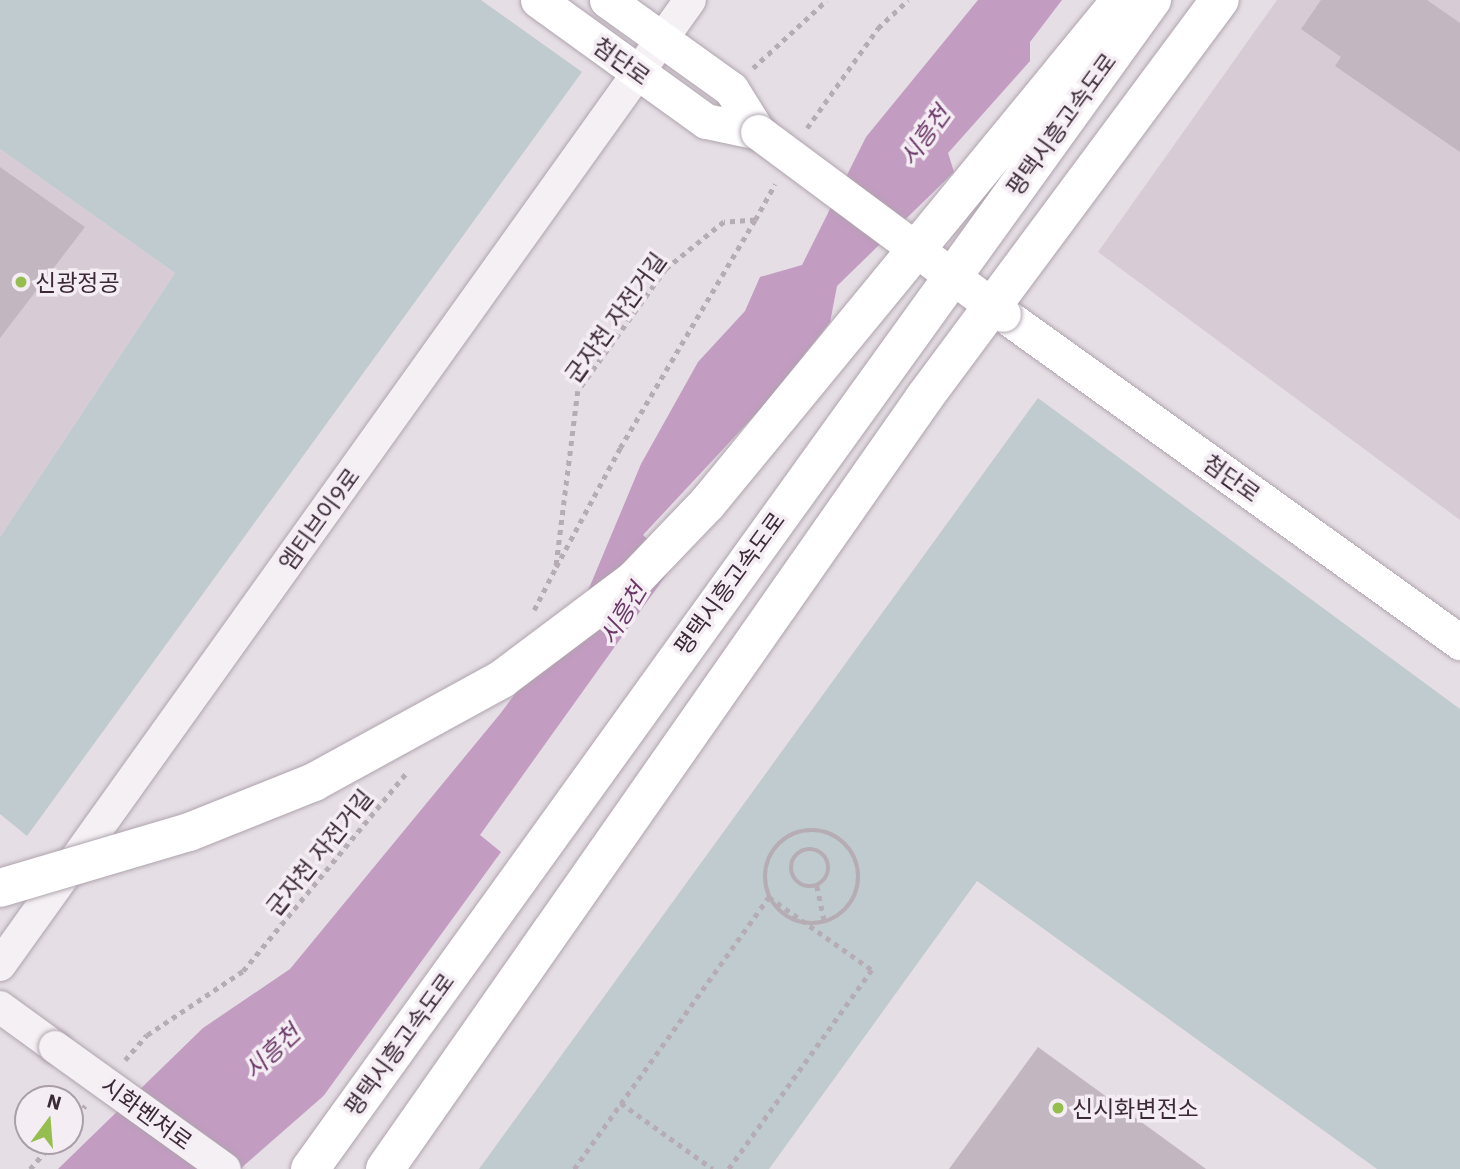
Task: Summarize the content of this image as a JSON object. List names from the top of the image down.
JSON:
{
  "streets": {
    "highway": ["평택시흥고속도로"],
    "main road": ["첨단로"],
    "street": ["엠티브이9로", "시화벤처로"],
    "path": ["군자천 자전거길"]
  },
  "crossings": [
    ["첨단로", "엠티브이9로"]
  ],
  "water": ["시흥천"],
  "places": ["신광정공", "신시화변전소"],
  "north": "top"
}
